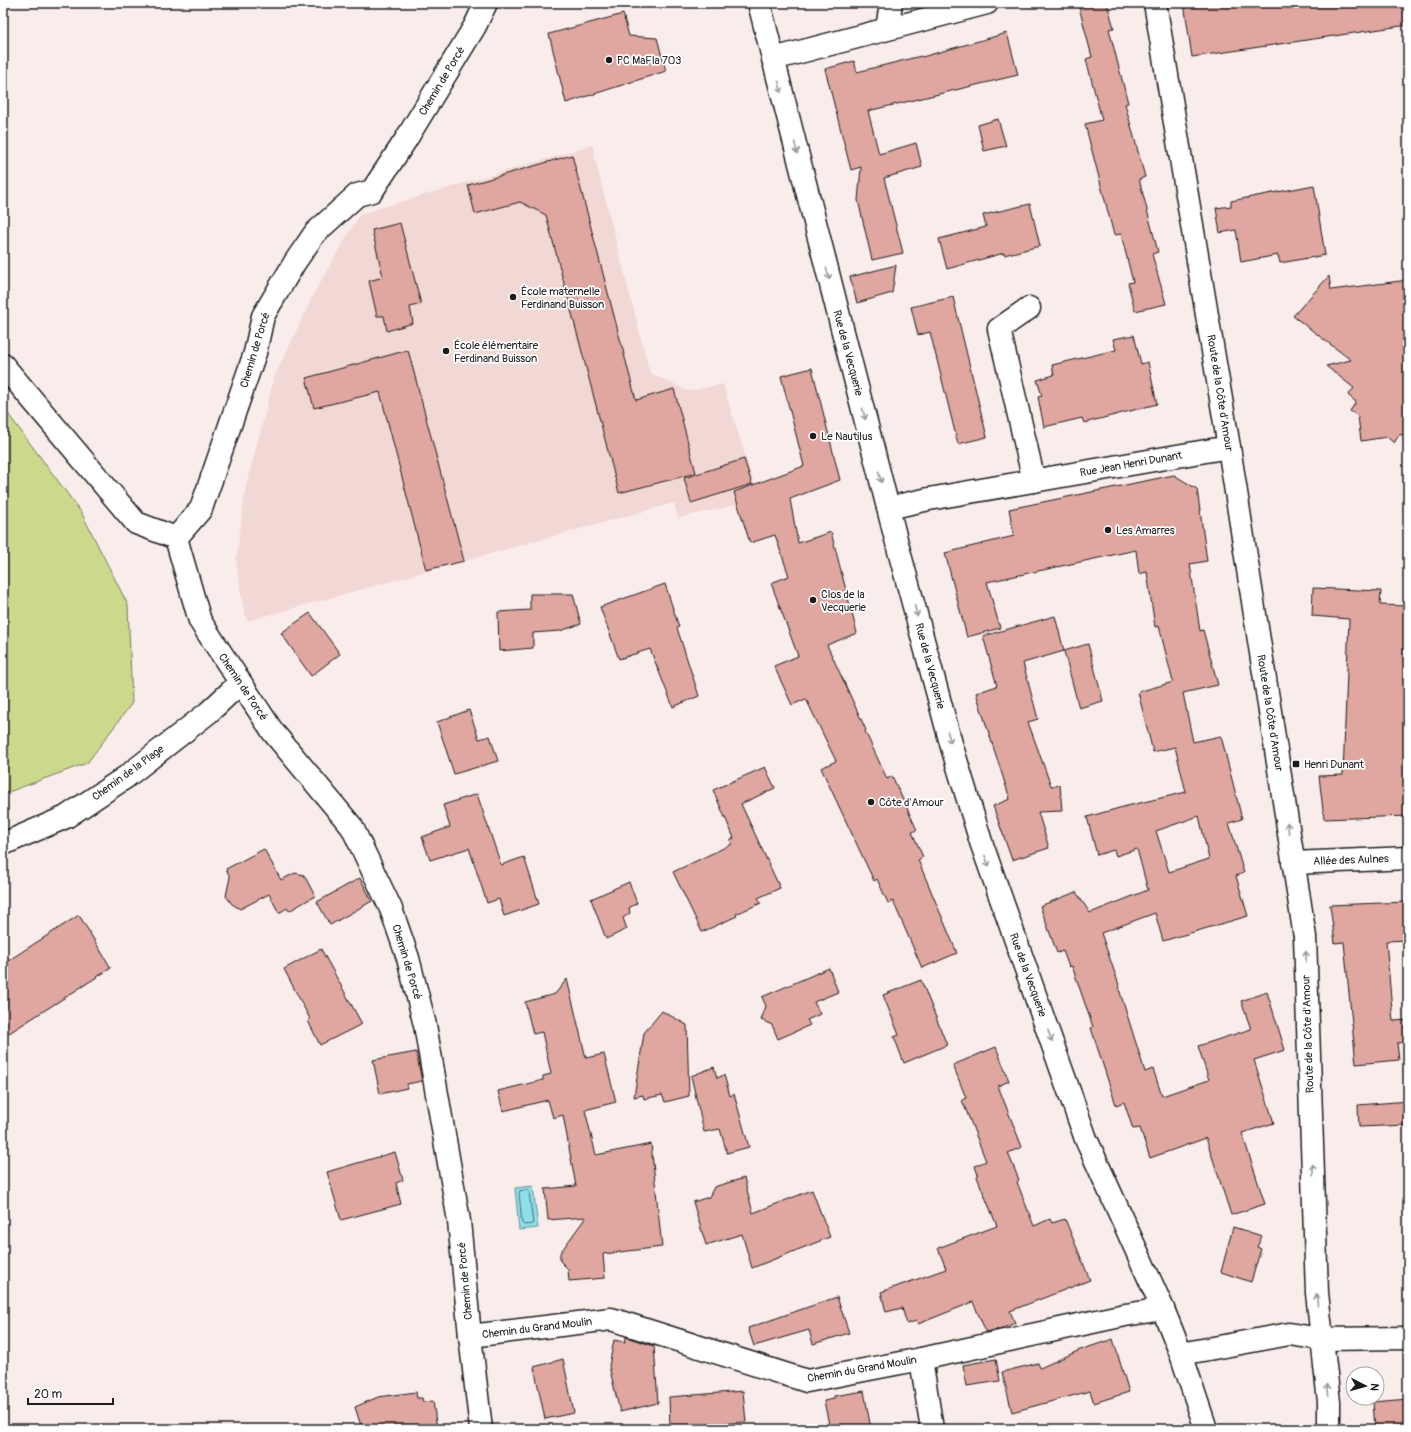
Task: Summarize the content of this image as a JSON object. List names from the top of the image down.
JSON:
{
  "streets": {
    "street": [
      "Chemin de Porcé",
      "Rue de la Vecquerie",
      "Route de la Côte d'Amour",
      "Rue Jean Henri Dunant",
      "Chemin de la Plage",
      "Allée des Aulnes",
      "Chemin du Grand Moulin"
    ]
  },
  "crossings": [
    ["Chemin de Porcé", "Chemin de la Plage"],
    ["Chemin de Porcé", "Chemin du Grand Moulin"],
    ["Rue de la Vecquerie", "Rue Jean Henri Dunant"],
    ["Rue de la Vecquerie", "Chemin du Grand Moulin"],
    ["Route de la Côte d'Amour", "Rue Jean Henri Dunant"],
    ["Route de la Côte d'Amour", "Allée des Aulnes"]
  ],
  "one_way": ["Rue de la Vecquerie", "Route de la Côte d'Amour"],
  "places": {
    "other": [
      "PC MaFla 703",
      "École maternelle Ferdinand Buisson",
      "École élémentaire Ferdinand Buisson",
      "Le Nautilus",
      "Les Amarres",
      "Clos de la Vecquerie",
      "Côte d'Amour"
    ],
    "transit": ["Henri Dunant"]
  },
  "scale_bar": "20 m",
  "north": "right"
}
